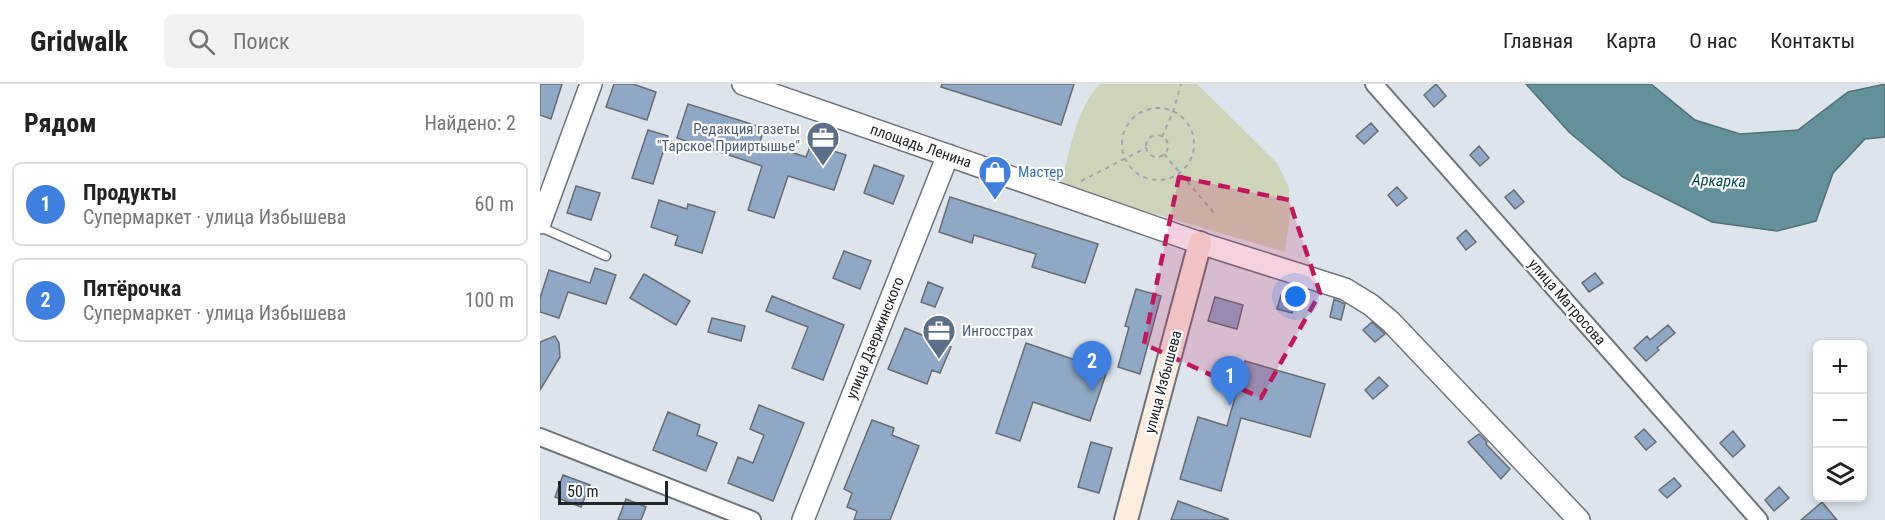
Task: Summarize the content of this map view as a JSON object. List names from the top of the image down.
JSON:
{
  "streets": {
    "main road": ["улица Избышева"],
    "street": ["площадь Ленина", "улица Матросова", "улица Дзержинского"]
  },
  "crossings": [
    ["площадь Ленина", "улица Дзержинского"],
    ["площадь Ленина", "улица Избышева"]
  ],
  "water": ["Аркарка"],
  "places": {
    "office": ["Редакция газеты \"Тарское Прииртышье\"", "Ингосстрах"],
    "shop": ["Мастер"]
  },
  "scale_bar": "50 m",
  "page": {
    "header": "Gridwalk",
    "search": "Поиск",
    "nav": [
      "Главная",
      "Карта",
      "О нас",
      "Контакты"
    ],
    "heading": ["Рядом", "Найдено: 2"],
    "list": [
      {
        "mark": "1",
        "name": "Продукты",
        "note": "Супермаркет · улица Избышева",
        "value": "60 m"
      },
      {
        "mark": "2",
        "name": "Пятёрочка",
        "note": "Супермаркет · улица Избышева",
        "value": "100 m"
      }
    ],
    "map_buttons": ["+", "−"],
    "pins": ["2", "1"],
    "scale": "50 m"
  }
}
